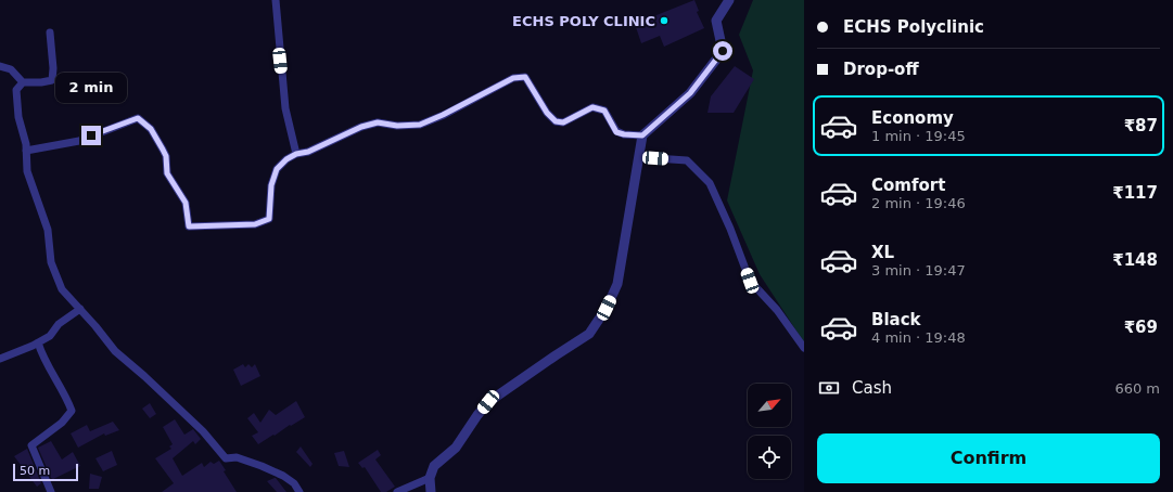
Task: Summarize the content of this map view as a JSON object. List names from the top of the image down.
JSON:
{
  "places": ["ECHS POLY CLINIC"],
  "scale_bar": "50 m",
  "north": "top right",
  "page": {
    "banner": ["ECHS Polyclinic", "Drop-off"],
    "bubble": "2 min",
    "list": [
      {
        "name": "Economy",
        "note": "1 min · 19:45",
        "value": "₹87"
      },
      {
        "name": "Comfort",
        "note": "2 min · 19:46",
        "value": "₹117"
      },
      {
        "name": "XL",
        "note": "3 min · 19:47",
        "value": "₹148"
      },
      {
        "name": "Black",
        "note": "4 min · 19:48",
        "value": "₹69"
      }
    ],
    "pay": ["Cash", "660 m"],
    "buttons": "Confirm",
    "scale": "50 m"
  }
}
